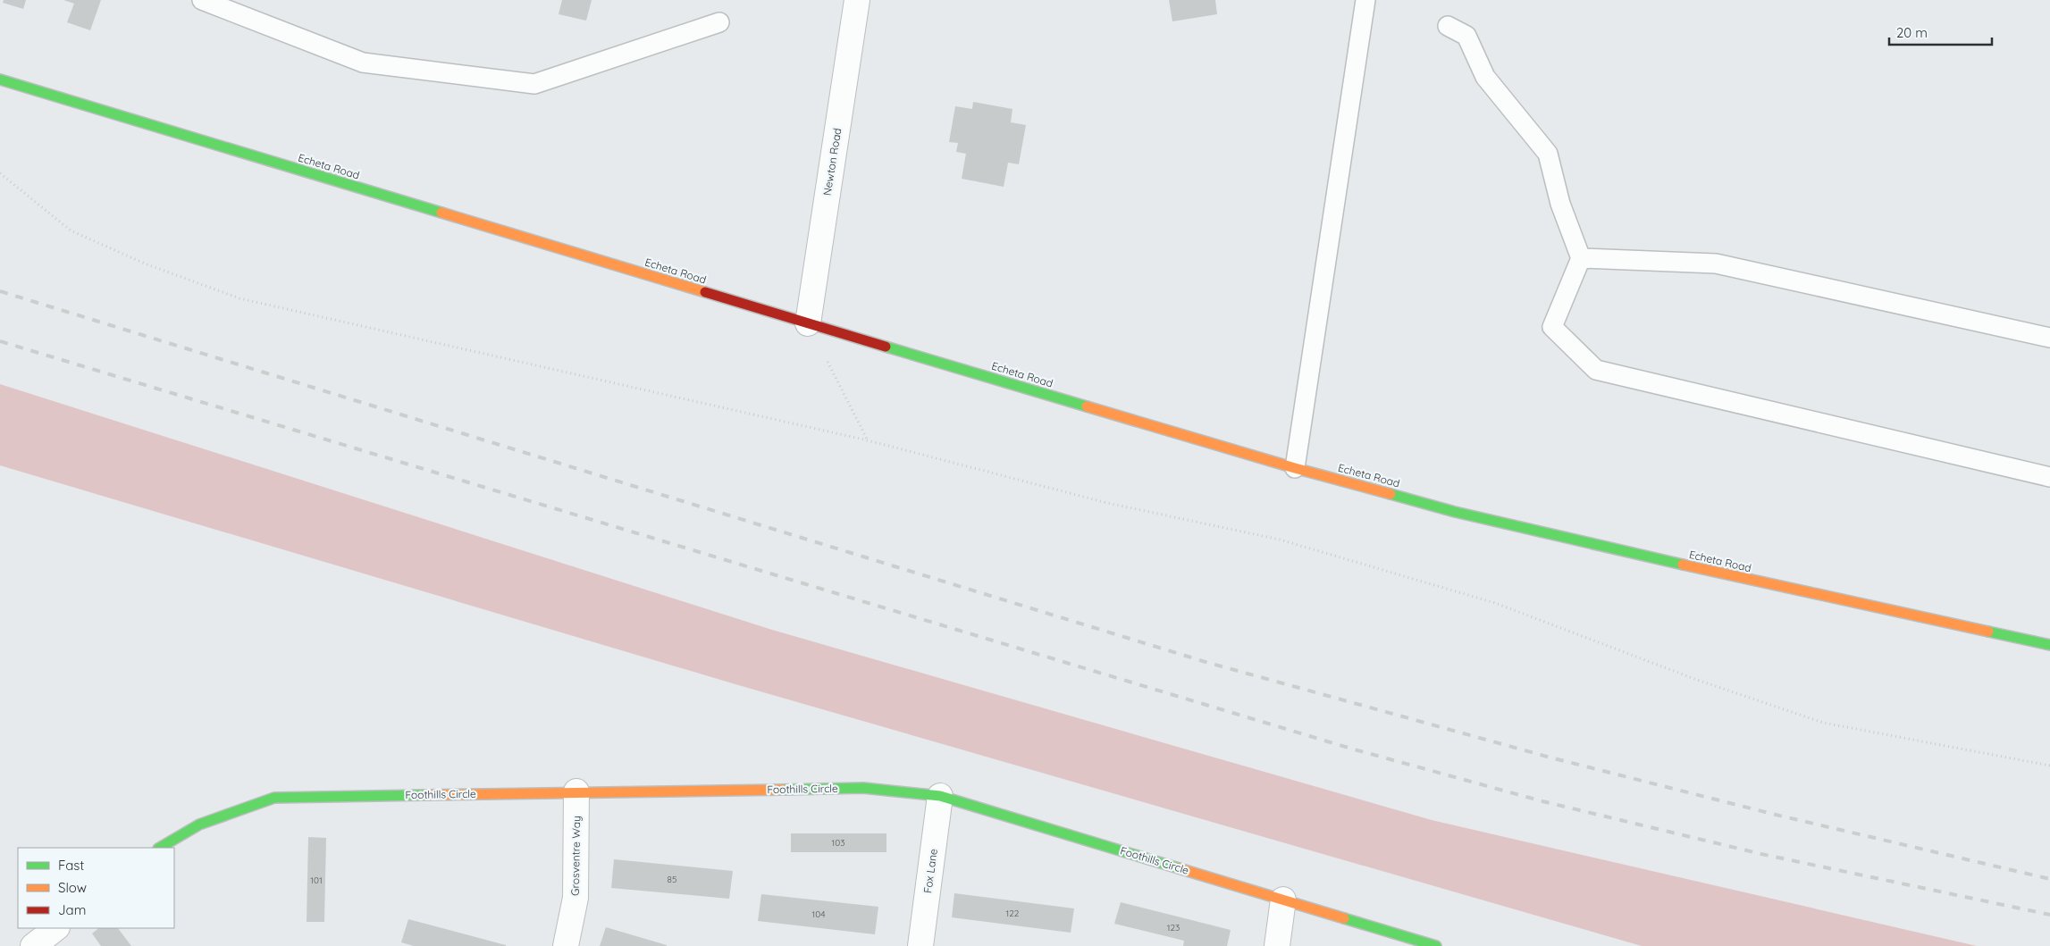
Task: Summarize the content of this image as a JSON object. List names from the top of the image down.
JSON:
{
  "streets": {
    "street": [
      "Newton Road",
      "Echeta Road",
      "Foothills Circle",
      "Grosventre Way",
      "Fox Lane"
    ]
  },
  "crossings": [
    ["Newton Road", "Echeta Road"],
    ["Foothills Circle", "Grosventre Way"],
    ["Foothills Circle", "Fox Lane"]
  ],
  "house_numbers": [
    "103",
    "85",
    "101",
    "122",
    "104",
    "123"
  ],
  "legend": ["Fast", "Slow", "Jam"],
  "scale_bar": "20 m"
}
